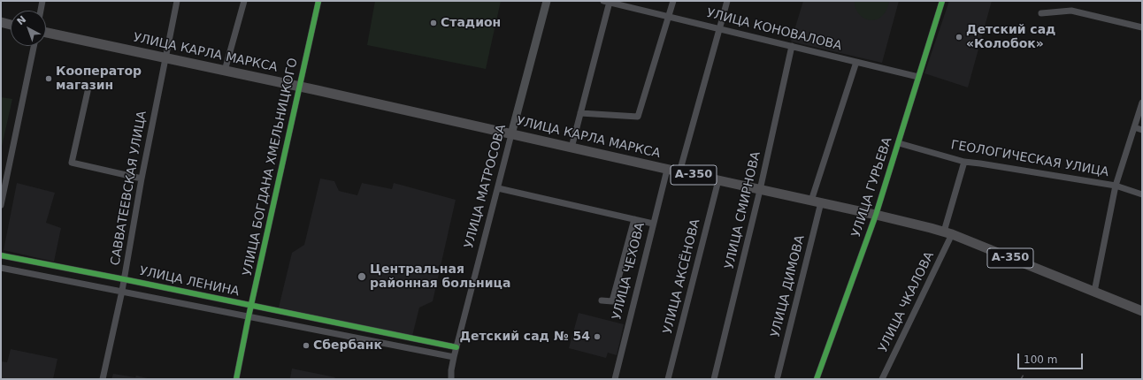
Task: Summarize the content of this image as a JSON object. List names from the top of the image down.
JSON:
{
  "streets": {
    "highway": ["УЛИЦА КАРЛА МАРКСА", "А-350"],
    "main road": ["УЛИЦА МАТРОСОВА"],
    "street": [
      "УЛИЦА КОНОВАЛОВА",
      "ГЕОЛОГИЧЕСКАЯ УЛИЦА",
      "УЛИЦА БОГДАНА ХМЕЛЬНИЦКОГО",
      "УЛИЦА ГУРЬЕВА",
      "САВВАТЕЕВСКАЯ УЛИЦА",
      "УЛИЦА СМИРНОВА",
      "УЛИЦА ЧЕХОВА",
      "УЛИЦА АКСЁНОВА",
      "УЛИЦА ЛЕНИНА",
      "УЛИЦА ДИМОВА",
      "УЛИЦА ЧКАЛОВА"
    ]
  },
  "crossings": [
    ["УЛИЦА КОНОВАЛОВА", "УЛИЦА ГУРЬЕВА"],
    ["УЛИЦА КОНОВАЛОВА", "УЛИЦА СМИРНОВА"],
    ["УЛИЦА КОНОВАЛОВА", "УЛИЦА ДИМОВА"],
    ["УЛИЦА КАРЛА МАРКСА", "УЛИЦА БОГДАНА ХМЕЛЬНИЦКОГО"],
    ["УЛИЦА КАРЛА МАРКСА", "УЛИЦА МАТРОСОВА"],
    ["УЛИЦА КАРЛА МАРКСА", "УЛИЦА ГУРЬЕВА"],
    ["УЛИЦА КАРЛА МАРКСА", "САВВАТЕЕВСКАЯ УЛИЦА"],
    ["УЛИЦА КАРЛА МАРКСА", "УЛИЦА СМИРНОВА"],
    ["УЛИЦА КАРЛА МАРКСА", "УЛИЦА ЧЕХОВА"],
    ["УЛИЦА КАРЛА МАРКСА", "УЛИЦА АКСЁНОВА"],
    ["УЛИЦА КАРЛА МАРКСА", "УЛИЦА ДИМОВА"],
    ["УЛИЦА КАРЛА МАРКСА", "УЛИЦА ЧКАЛОВА"],
    ["ГЕОЛОГИЧЕСКАЯ УЛИЦА", "УЛИЦА ГУРЬЕВА"],
    ["ГЕОЛОГИЧЕСКАЯ УЛИЦА", "УЛИЦА ЧКАЛОВА"],
    ["УЛИЦА БОГДАНА ХМЕЛЬНИЦКОГО", "УЛИЦА ЛЕНИНА"],
    ["УЛИЦА МАТРОСОВА", "УЛИЦА ЛЕНИНА"],
    ["САВВАТЕЕВСКАЯ УЛИЦА", "УЛИЦА ЛЕНИНА"]
  ],
  "places": [
    "Стадион",
    "Детский сад «Колобок»",
    "Кооператор магазин",
    "Центральная районная больница",
    "Детский сад № 54",
    "Сбербанк"
  ],
  "scale_bar": "100 m",
  "north": "top left"
}
